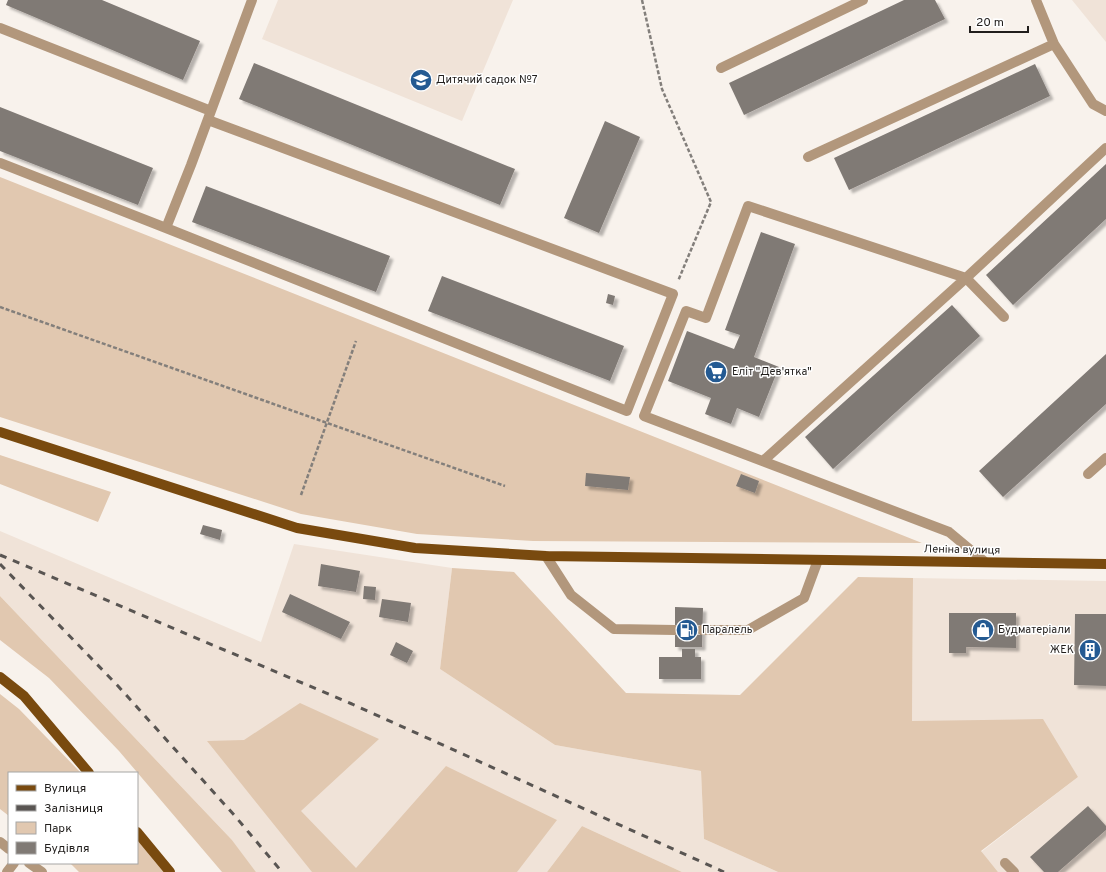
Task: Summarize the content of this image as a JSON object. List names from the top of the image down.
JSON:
{
  "streets": {
    "main road": ["Леніна вулиця"]
  },
  "places": {
    "school or university": ["Дитячий садок №7"],
    "supermarket": ["Еліт \"Дев'ятка\""],
    "fuel station": ["Паралель"],
    "shop": ["Будматеріали"],
    "building": ["ЖЕК"]
  },
  "legend": [
    "Вулиця",
    "Залізниця",
    "Парк",
    "Будівля"
  ],
  "scale_bar": "20 m"
}
